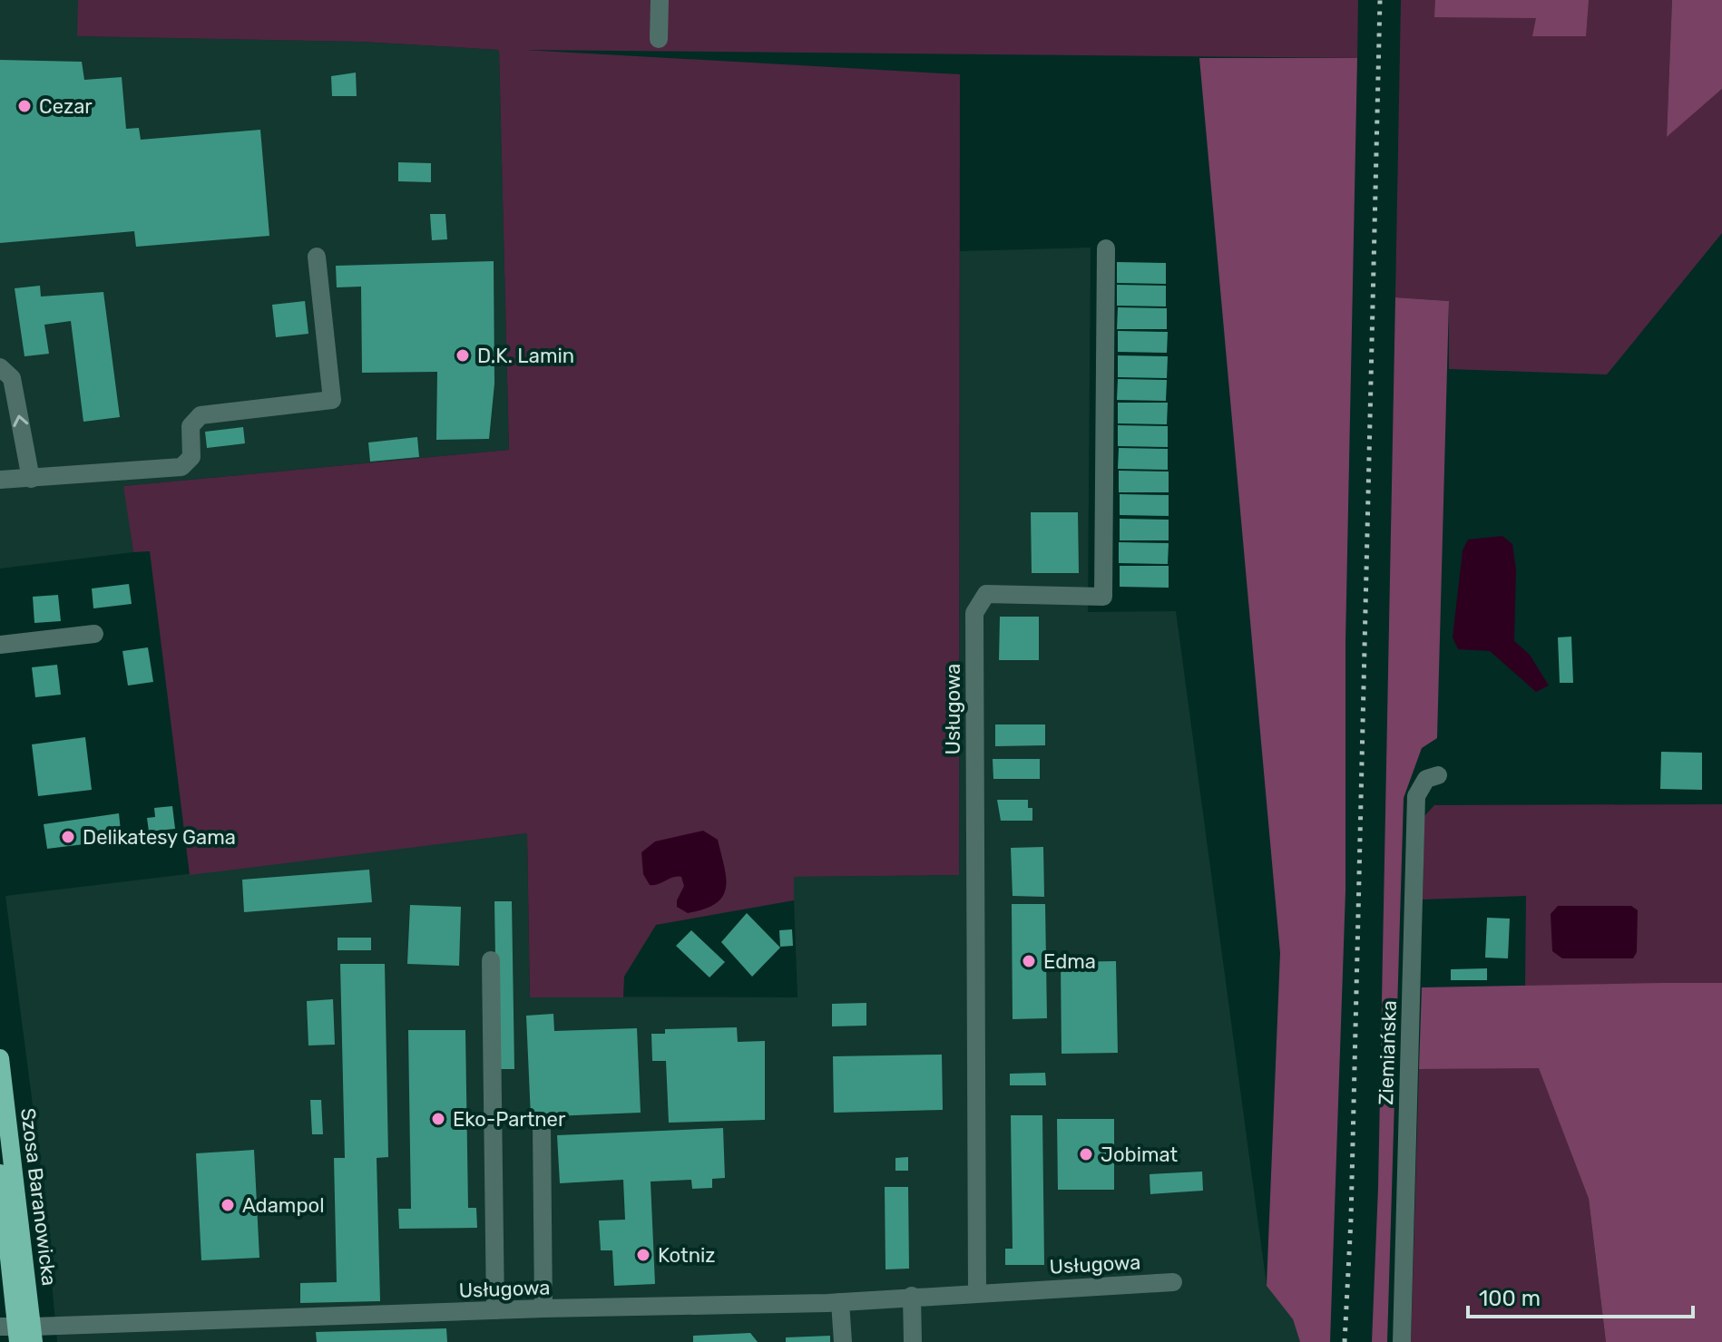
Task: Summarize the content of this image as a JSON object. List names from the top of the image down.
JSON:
{
  "streets": {
    "main road": ["Szosa Baranowicka"],
    "street": ["Usługowa", "Ziemiańska"]
  },
  "crossings": [
    ["Usługowa", "Szosa Baranowicka"]
  ],
  "places": [
    "Cezar",
    "D.K. Lamin",
    "Delikatesy Gama",
    "Edma",
    "Eko-Partner",
    "Jobimat",
    "Adampol",
    "Kotniz"
  ],
  "scale_bar": "100 m"
}
